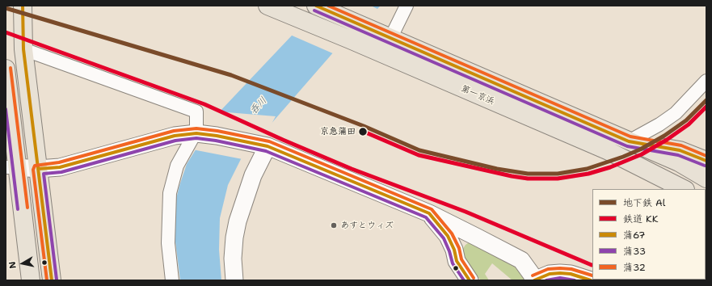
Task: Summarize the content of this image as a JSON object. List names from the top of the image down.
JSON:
{
  "streets": {
    "main road": ["第一京浜"]
  },
  "water": ["呑川"],
  "places": ["京急蒲田", "あすとウィズ"],
  "lines": [
    "transit line 蒲67",
    "transit line 蒲32",
    "metro line Al",
    "transit line 蒲33",
    "rail line KK"
  ],
  "legend": [
    "地下鉄 Al",
    "鉄道 KK",
    "蒲67",
    "蒲33",
    "蒲32"
  ],
  "north": "left"
}
